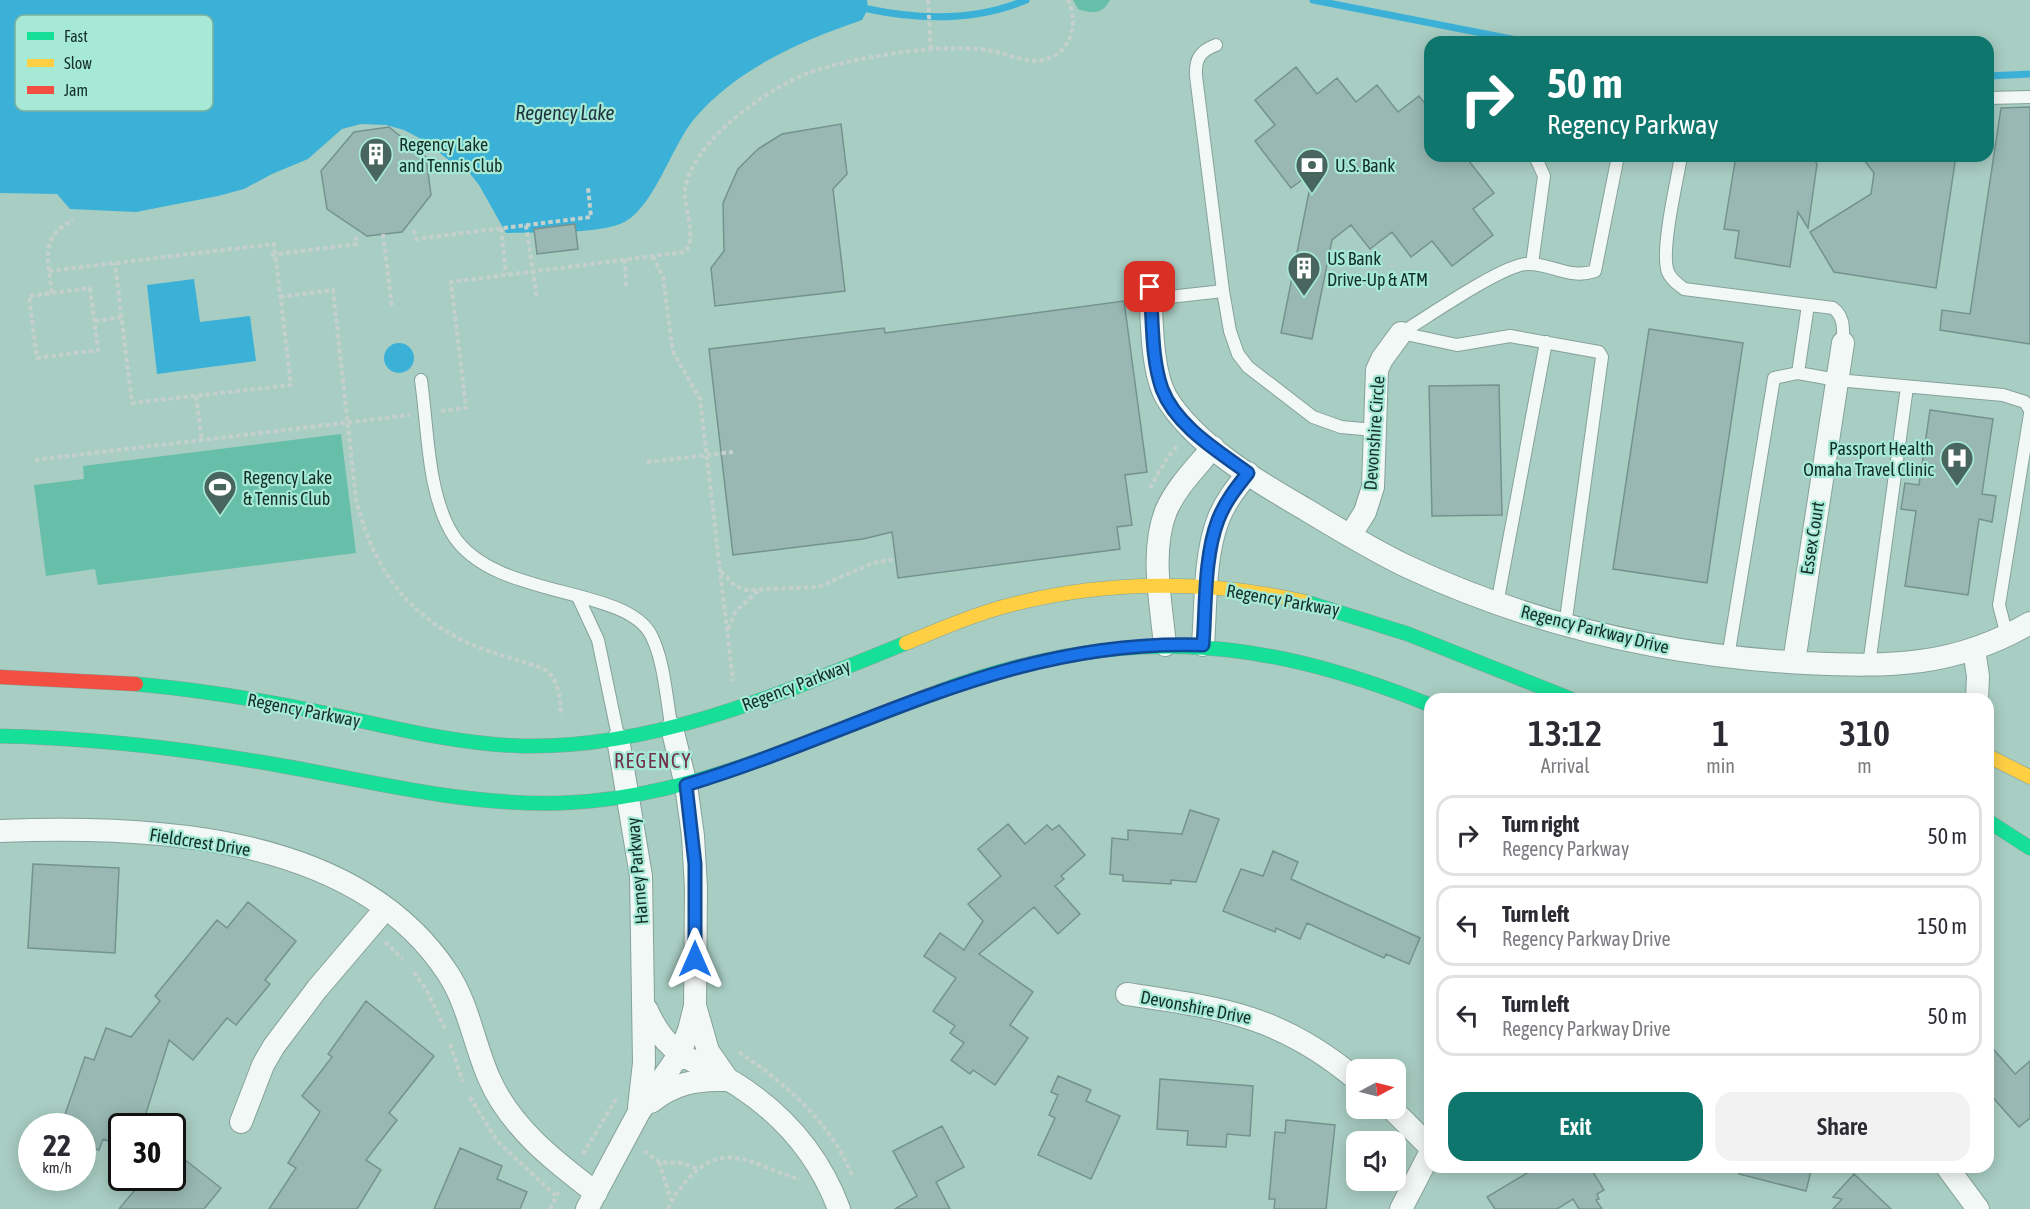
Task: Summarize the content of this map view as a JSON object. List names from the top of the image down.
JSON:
{
  "streets": {
    "main road": ["Regency Parkway"],
    "street": [
      "Devonshire Circle",
      "Essex Court",
      "Regency Parkway Drive",
      "Fieldcrest Drive",
      "Harney Parkway",
      "Devonshire Drive"
    ]
  },
  "crossings": [
    ["Devonshire Circle", "Regency Parkway Drive"],
    ["Essex Court", "Regency Parkway Drive"],
    ["Regency Parkway", "Harney Parkway"]
  ],
  "districts": ["REGENCY"],
  "water": ["Regency Lake"],
  "places": {
    "building": ["Regency Lake and Tennis Club", "US Bank Drive-Up & ATM"],
    "bank": ["U.S. Bank"],
    "hospital": ["Passport Health Omaha Travel Clinic"],
    "sports": ["Regency Lake & Tennis Club"]
  },
  "legend": ["Fast", "Slow", "Jam"],
  "north": "right",
  "page": {
    "turn": ["50 m", "Regency Parkway"],
    "eta": [
      "13:12",
      "Arrival",
      "1",
      "min",
      "310",
      "m"
    ],
    "list": [
      {
        "name": "Turn right",
        "note": "Regency Parkway",
        "value": "50 m"
      },
      {
        "name": "Turn left",
        "note": "Regency Parkway Drive",
        "value": "150 m"
      },
      {
        "name": "Turn left",
        "note": "Regency Parkway Drive",
        "value": "50 m"
      }
    ],
    "buttons": ["Exit", "Share"],
    "speed": "22 km/h",
    "limit": "30"
  }
}
